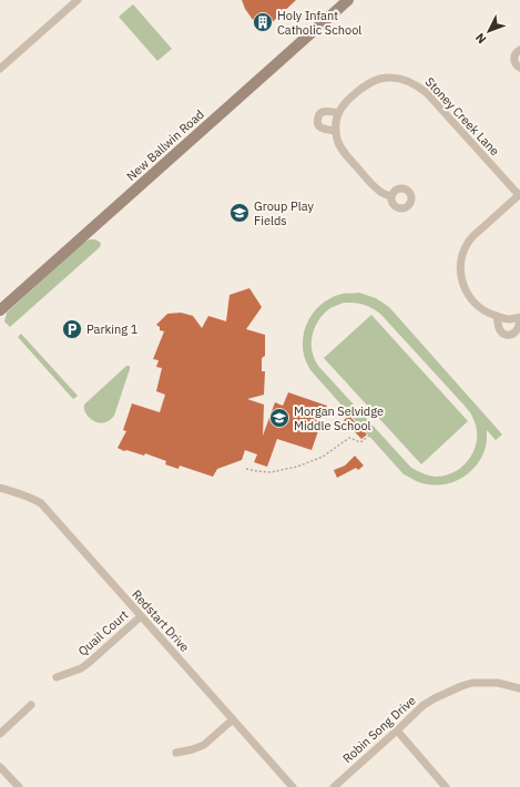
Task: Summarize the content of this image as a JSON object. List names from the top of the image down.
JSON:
{
  "streets": {
    "main road": ["New Ballwin Road"],
    "street": [
      "Stoney Creek Lane",
      "Redstart Drive",
      "Quail Court",
      "Robin Song Drive"
    ]
  },
  "crossings": [
    ["Redstart Drive", "Quail Court"]
  ],
  "places": {
    "building": ["Holy Infant Catholic School"],
    "school or university": ["Group Play Fields", "Morgan Selvidge Middle School"],
    "parking": ["Parking 1"]
  },
  "north": "bottom left"
}
